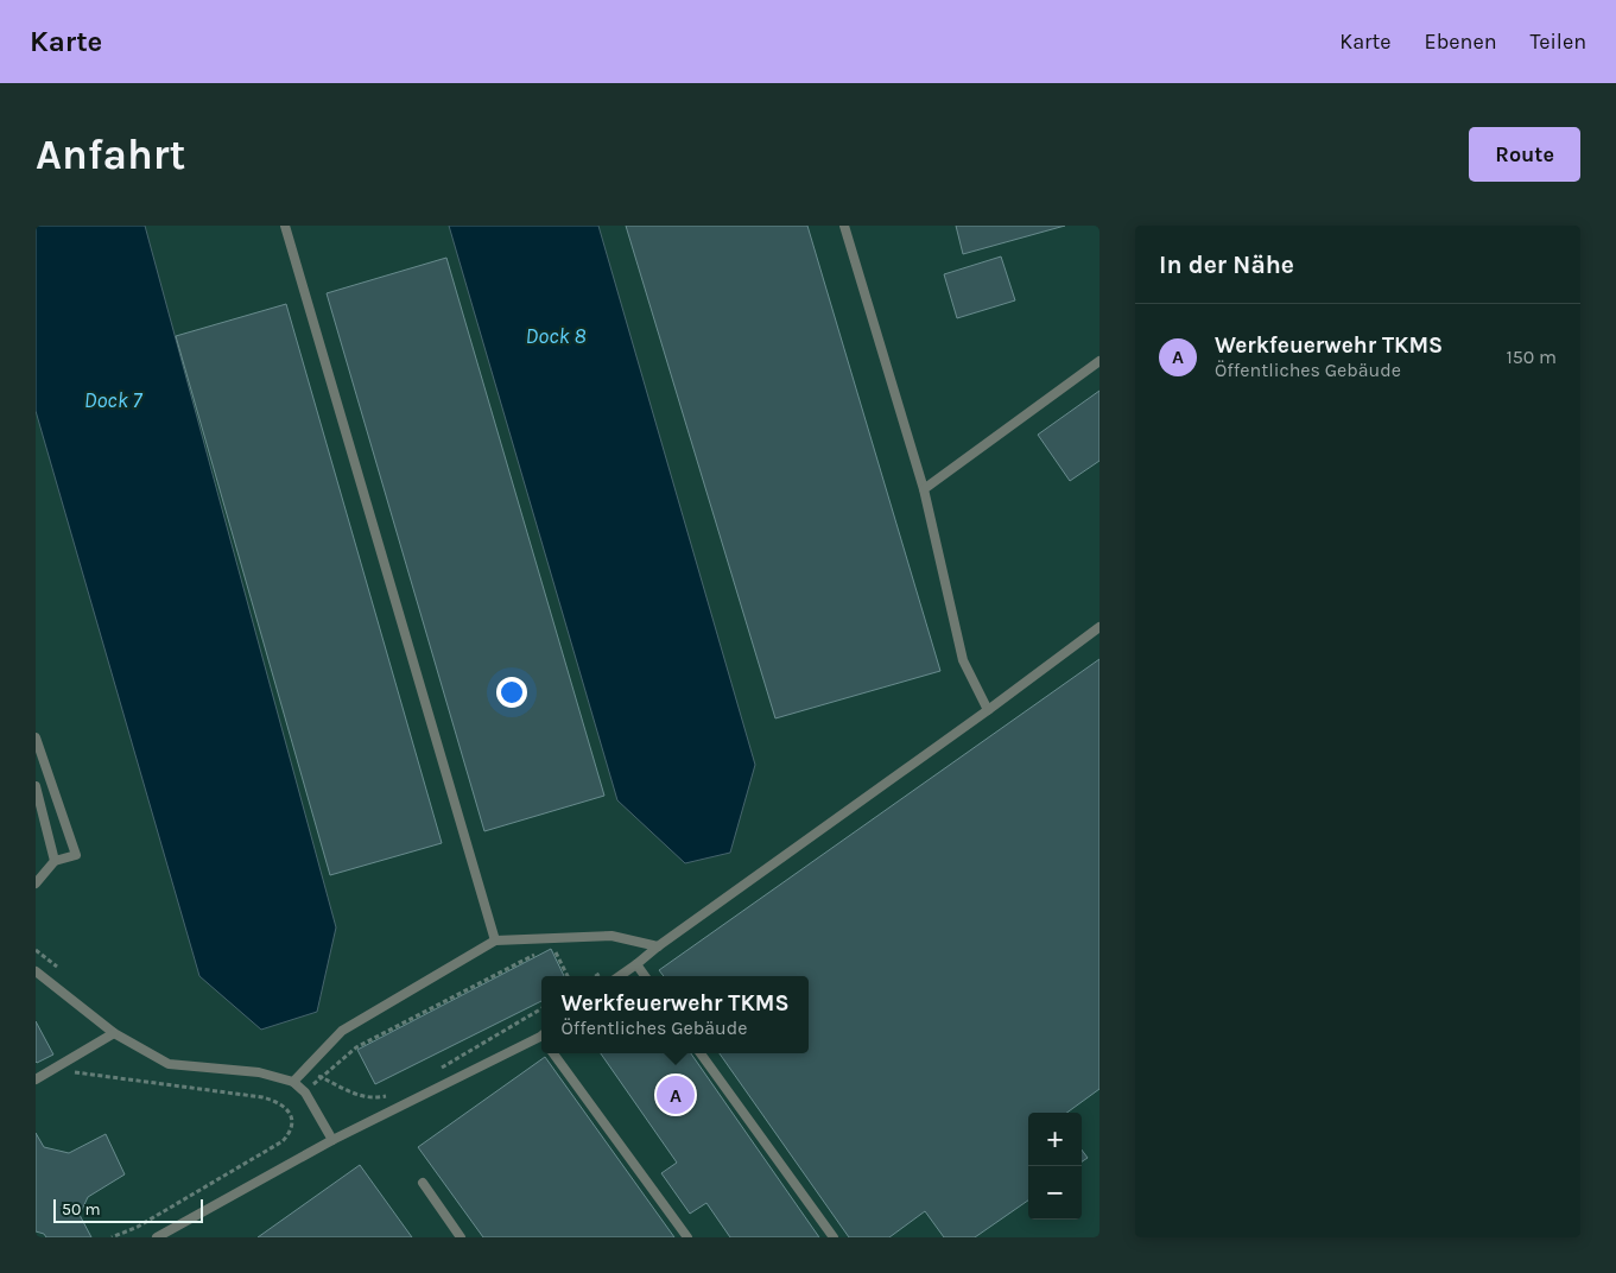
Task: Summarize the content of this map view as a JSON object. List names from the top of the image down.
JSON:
{
  "water": ["Dock 8", "Dock 7"],
  "scale_bar": "50 m",
  "page": {
    "header": "Karte",
    "nav": ["Karte", "Ebenen", "Teilen"],
    "buttons": "Route",
    "title": "Anfahrt",
    "heading": "In der Nähe",
    "list": [
      {
        "mark": "A",
        "name": "Werkfeuerwehr TKMS",
        "note": "Öffentliches Gebäude",
        "value": "150 m"
      }
    ],
    "popup": ["Werkfeuerwehr TKMS", "Öffentliches Gebäude"],
    "pins": "A",
    "map_buttons": ["+", "−"],
    "scale": "50 m"
  }
}
